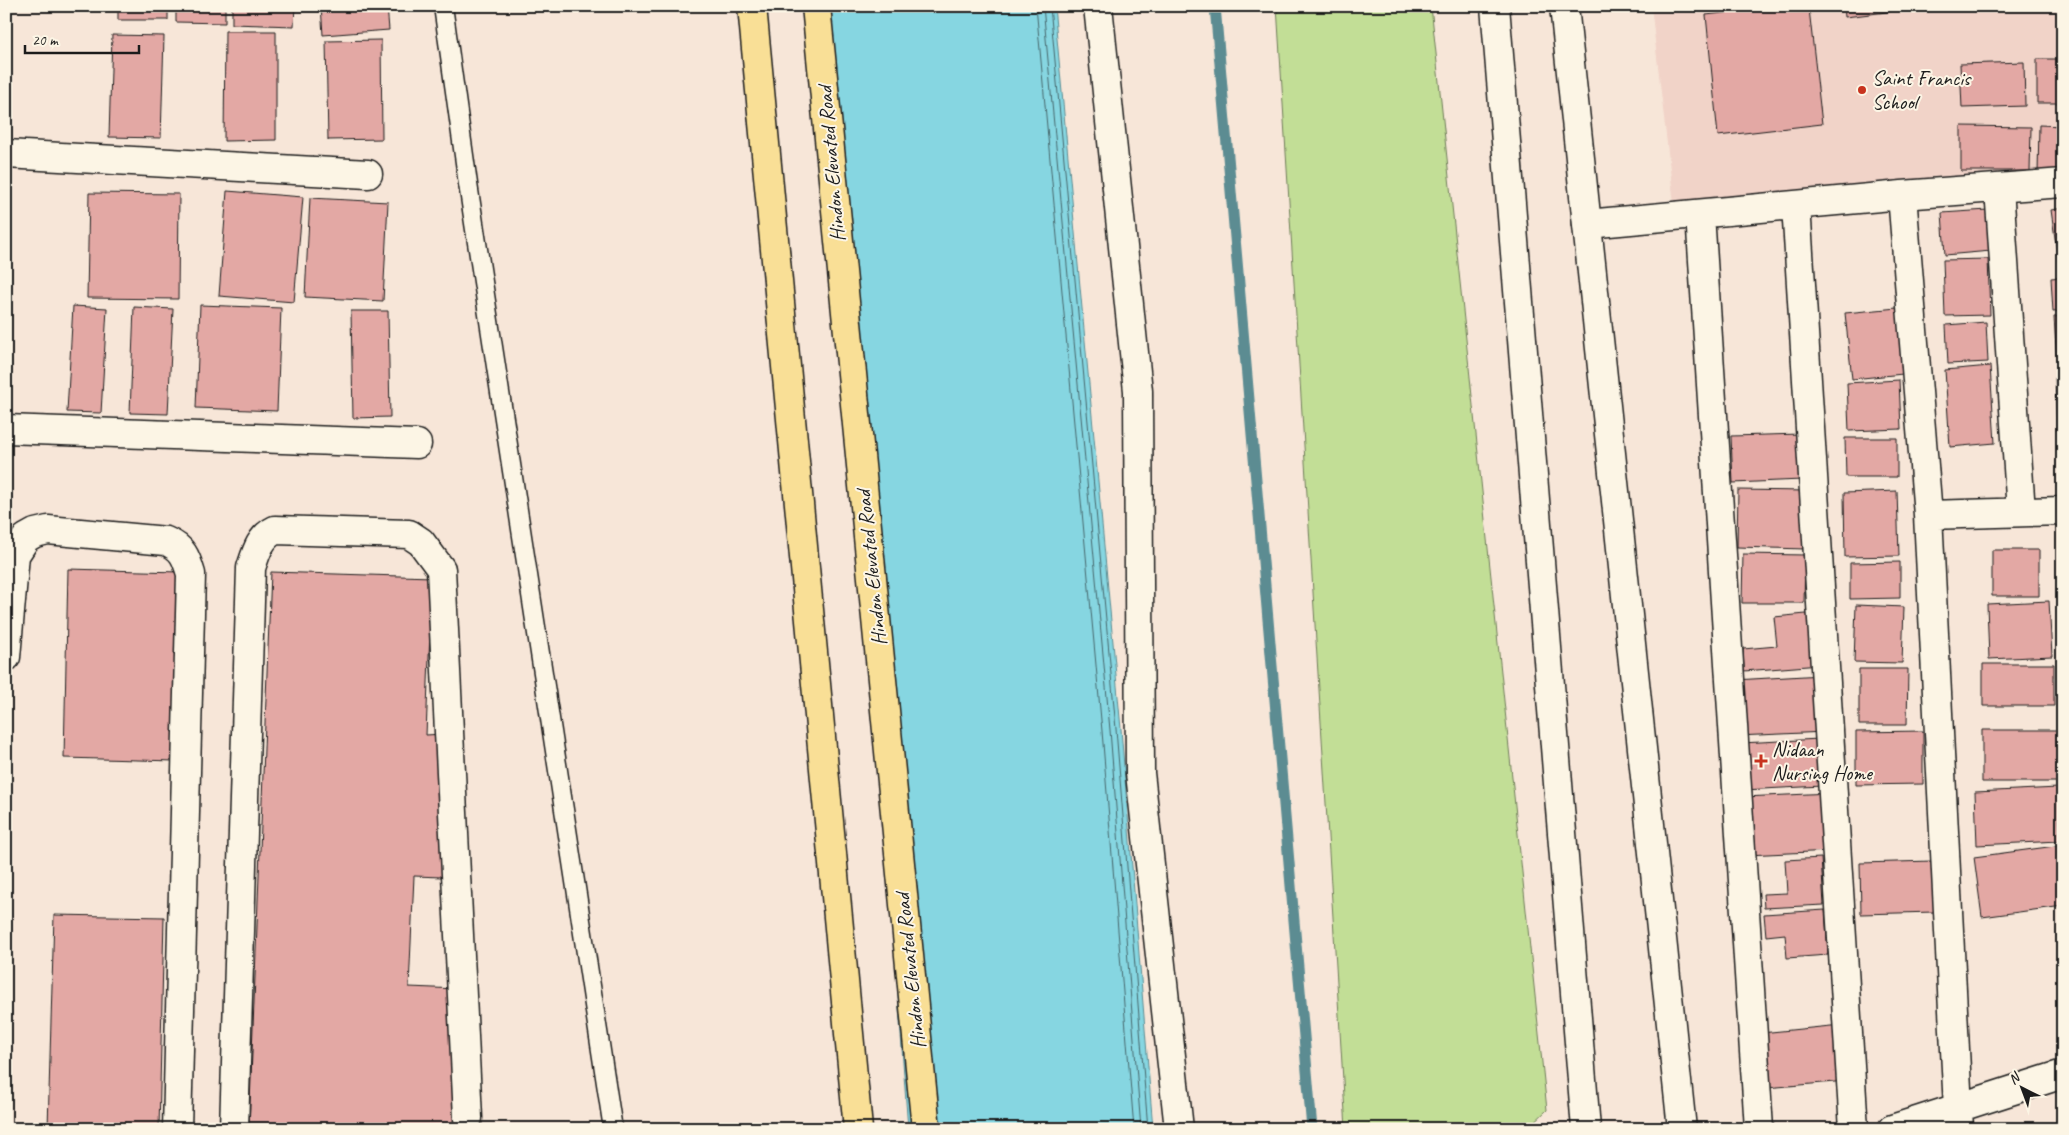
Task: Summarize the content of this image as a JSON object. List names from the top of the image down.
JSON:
{
  "streets": {
    "highway": ["Hindon Elevated Road"]
  },
  "places": {
    "other": ["Saint Francis School"],
    "health": ["Nidaan Nursing Home"]
  },
  "scale_bar": "20 m",
  "north": "top left"
}
